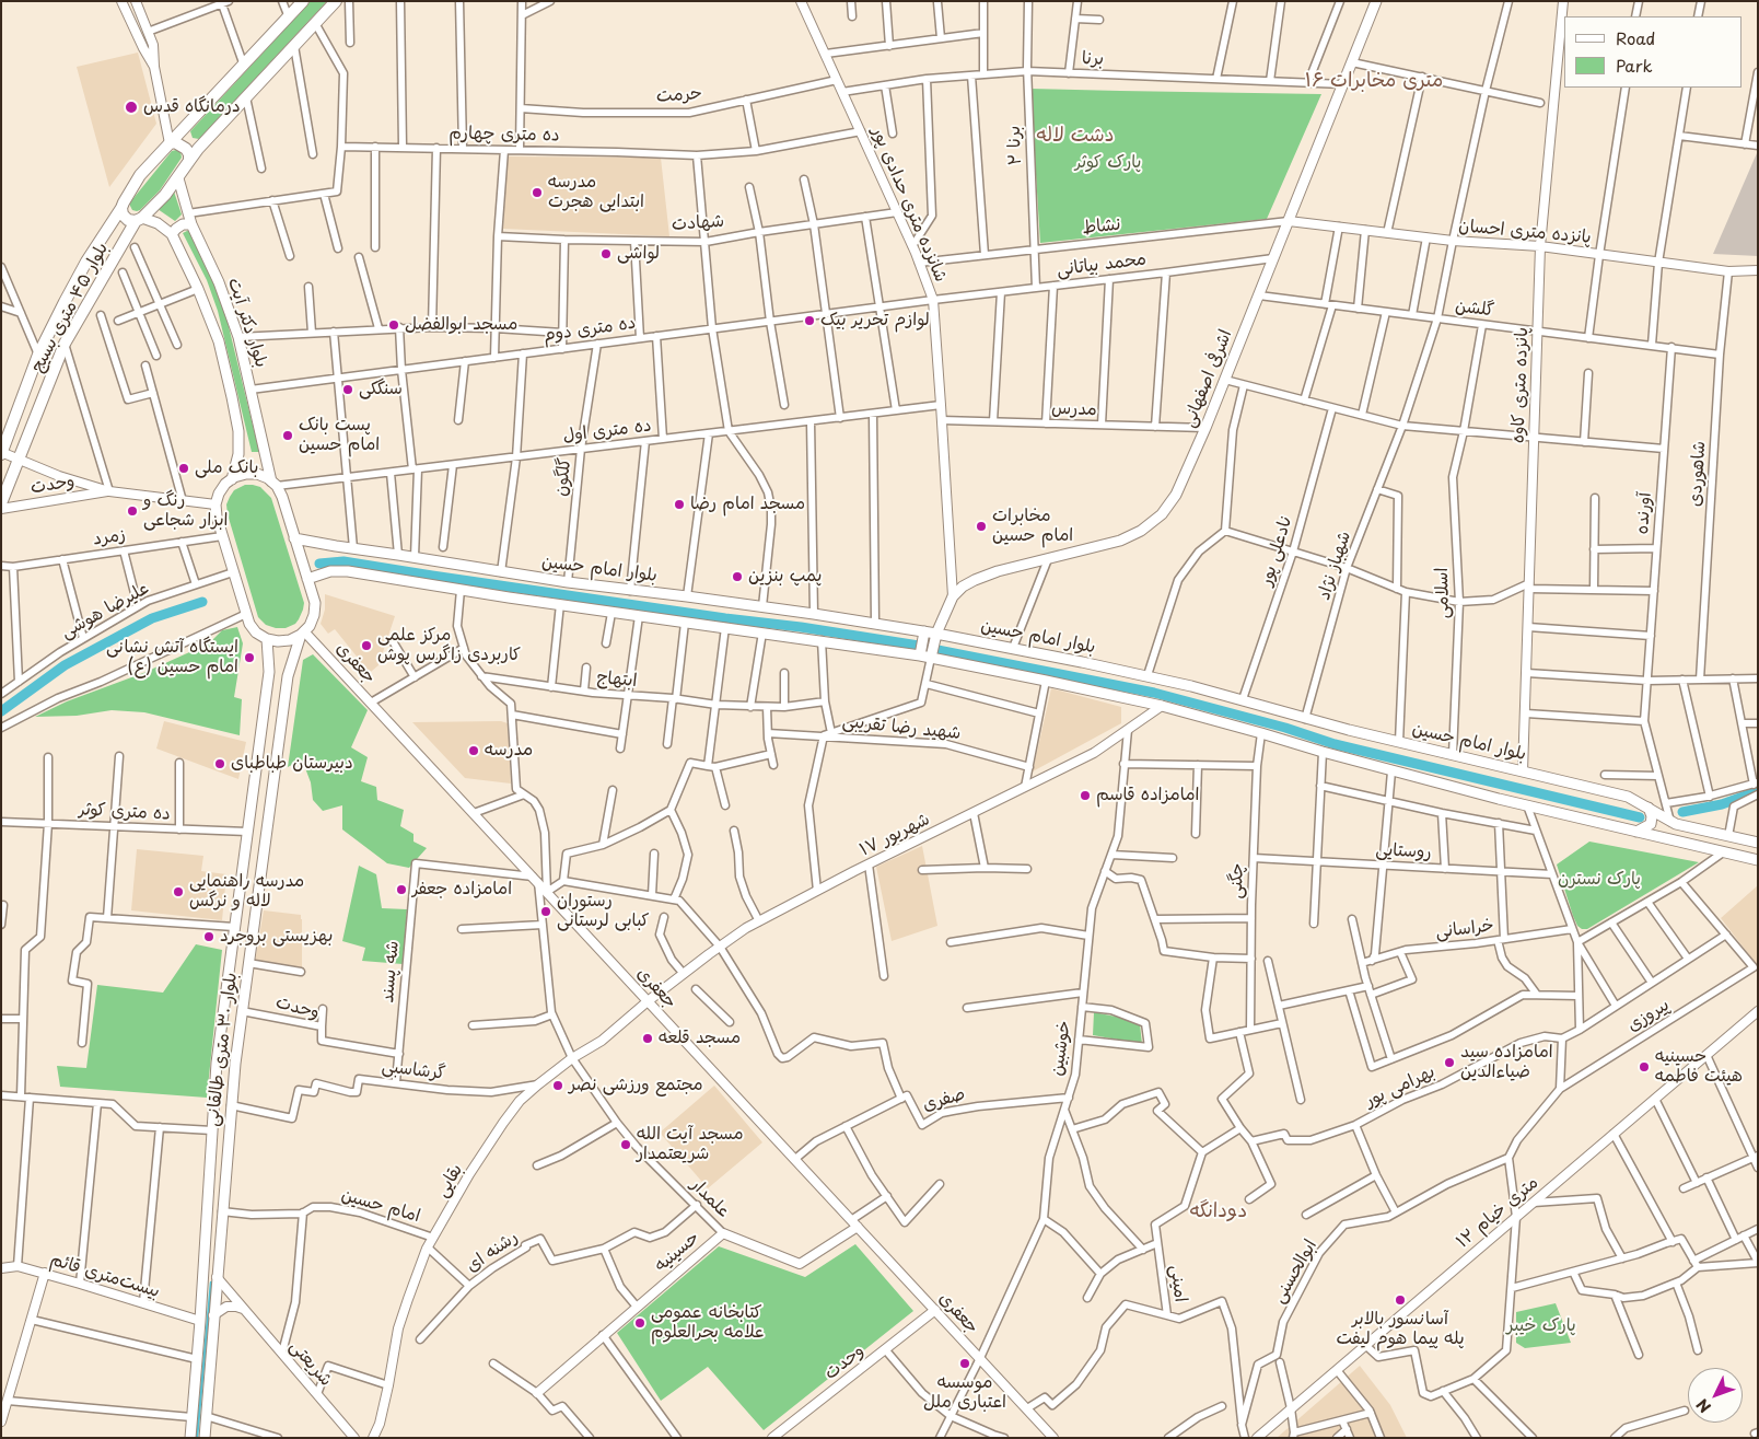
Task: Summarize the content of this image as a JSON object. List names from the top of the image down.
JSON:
{
  "streets": {
    "main road": [
      "بلوار ۴۵ متری بسیج",
      "بلوار دکتر آیت",
      "اشرفی اصفهانی",
      "بلوار امام حسین",
      "بلوار ۳۰ متری طالقانی"
    ],
    "street": [
      "برنا",
      "حرمت",
      "ده متری چهارم",
      "برنا ۲",
      "شانزده متری حدادی پور",
      "شهادت",
      "نشاط",
      "پانزده متری احسان",
      "محمد بیاتانی",
      "گلشن",
      "ده متری دوم",
      "پانزده متری کاوه",
      "مدرس",
      "ده متری اول",
      "شاهوردی",
      "گلگون",
      "وحدت",
      "آورنده",
      "زمرد",
      "نادعلی پور",
      "شهباز نژاد",
      "اسلامی",
      "علیرضا هوشی",
      "جعفری",
      "ابتهاج",
      "شهید رضا تقریبی",
      "ده متری کوثر",
      "۱۷ شهریور",
      "روستایی",
      "چگنی",
      "خراسانی",
      "شه پسند",
      "پیروزی",
      "خوشبین",
      "گرشاسبی",
      "بهرامی پور",
      "صفری",
      "بقایی",
      "علمدار",
      "امام حسین",
      "۱۲ متری خیام",
      "رشنه ای",
      "حسینیه",
      "ابوالحسنی",
      "بیست‌متری قائم",
      "امینی",
      "شریعتی"
    ]
  },
  "crossings": [
    ["برنا", "برنا ۲"],
    ["برنا", "شانزده متری حدادی پور"],
    ["برنا", "اشرفی اصفهانی"],
    ["حرمت", "شانزده متری حدادی پور"],
    ["ده متری چهارم", "شانزده متری حدادی پور"],
    ["برنا ۲", "نشاط"],
    ["برنا ۲", "محمد بیاتانی"],
    ["شانزده متری حدادی پور", "شهادت"],
    ["شانزده متری حدادی پور", "نشاط"],
    ["شانزده متری حدادی پور", "محمد بیاتانی"],
    ["شانزده متری حدادی پور", "ده متری دوم"],
    ["شانزده متری حدادی پور", "اشرفی اصفهانی"],
    ["شانزده متری حدادی پور", "مدرس"],
    ["شانزده متری حدادی پور", "ده متری اول"],
    ["نشاط", "پانزده متری احسان"],
    ["نشاط", "اشرفی اصفهانی"],
    ["پانزده متری احسان", "اشرفی اصفهانی"],
    ["پانزده متری احسان", "پانزده متری کاوه"],
    ["پانزده متری احسان", "شاهوردی"],
    ["پانزده متری احسان", "شهباز نژاد"],
    ["محمد بیاتانی", "ده متری دوم"],
    ["محمد بیاتانی", "اشرفی اصفهانی"],
    ["بلوار ۴۵ متری بسیج", "بلوار دکتر آیت"],
    ["بلوار ۴۵ متری بسیج", "وحدت"],
    ["گلشن", "اشرفی اصفهانی"],
    ["گلشن", "پانزده متری کاوه"],
    ["گلشن", "شاهوردی"],
    ["گلشن", "آورنده"],
    ["گلشن", "شهباز نژاد"],
    ["گلشن", "اسلامی"],
    ["بلوار دکتر آیت", "ده متری دوم"],
    ["بلوار دکتر آیت", "ده متری اول"],
    ["بلوار دکتر آیت", "بلوار امام حسین"],
    ["بلوار دکتر آیت", "بلوار ۳۰ متری طالقانی"],
    ["ده متری دوم", "گلگون"],
    ["اشرفی اصفهانی", "مدرس"],
    ["اشرفی اصفهانی", "بلوار امام حسین"],
    ["پانزده متری کاوه", "بلوار امام حسین"],
    ["ده متری اول", "گلگون"],
    ["گلگون", "بلوار امام حسین"],
    ["وحدت", "جعفری"],
    ["وحدت", "شه پسند"],
    ["وحدت", "بلوار ۳۰ متری طالقانی"],
    ["آورنده", "بلوار امام حسین"],
    ["نادعلی پور", "بلوار امام حسین"],
    ["شهباز نژاد", "بلوار امام حسین"],
    ["بلوار امام حسین", "اسلامی"],
    ["بلوار امام حسین", "بلوار ۳۰ متری طالقانی"],
    ["جعفری", "۱۷ شهریور"],
    ["جعفری", "شه پسند"],
    ["جعفری", "خوشبین"],
    ["جعفری", "بلوار ۳۰ متری طالقانی"],
    ["جعفری", "صفری"],
    ["جعفری", "بقایی"],
    ["جعفری", "علمدار"],
    ["جعفری", "حسینیه"],
    ["جعفری", "امینی"],
    ["ده متری کوثر", "بلوار ۳۰ متری طالقانی"],
    ["۱۷ شهریور", "خوشبین"],
    ["۱۷ شهریور", "بقایی"],
    ["روستایی", "چگنی"],
    ["شه پسند", "گرشاسبی"],
    ["شه پسند", "علمدار"],
    ["پیروزی", "ابوالحسنی"],
    ["خوشبین", "صفری"],
    ["بلوار ۳۰ متری طالقانی", "گرشاسبی"],
    ["بلوار ۳۰ متری طالقانی", "امام حسین"],
    ["بلوار ۳۰ متری طالقانی", "بیست‌متری قائم"],
    ["بلوار ۳۰ متری طالقانی", "شریعتی"],
    ["گرشاسبی", "بقایی"],
    ["بقایی", "علمدار"],
    ["بقایی", "امام حسین"],
    ["علمدار", "رشنه ای"],
    ["علمدار", "حسینیه"]
  ],
  "districts": ["۱۶ متری مخابرات", "دشت لاله", "دودانگه"],
  "parks": ["پارک کوثر", "پارک نسترن", "پارک خیبر"],
  "places": [
    "درمانگاه قدس",
    "مدرسه ابتدایی هجرت",
    "لواشی",
    "لوازم تحریر بیک",
    "مسجد ابوالفضل",
    "سنگکی",
    "پست بانک امام حسین",
    "بانک ملی",
    "مسجد امام رضا",
    "رنگ و ابزار شجاعی",
    "مخابرات امام حسین",
    "پمپ بنزین",
    "مرکز علمی کاربردی زاگرس پوش",
    "ایستگاه آتش نشانی امام حسین (ع)",
    "مدرسه",
    "دبیرستان طباطبای",
    "امامزاده قاسم",
    "امامزاده جعفر",
    "مدرسه راهنمایی لاله و نرگس",
    "رستوران کبابی لرستانی",
    "بهزیستی بروجرد",
    "مسجد قلعه",
    "امامزاده سید ضیاءالدین",
    "حسینیه هیئت فاطمه",
    "مجتمع ورزشی نصر",
    "مسجد آیت الله شریعتمدار",
    "آسانسور بالابر پله پیما هوم لیفت",
    "کتابخانه عمومی علامه بحرالعلوم",
    "موسسه اعتباری ملل"
  ],
  "legend": ["Road", "Park"],
  "north": "bottom left"
}
